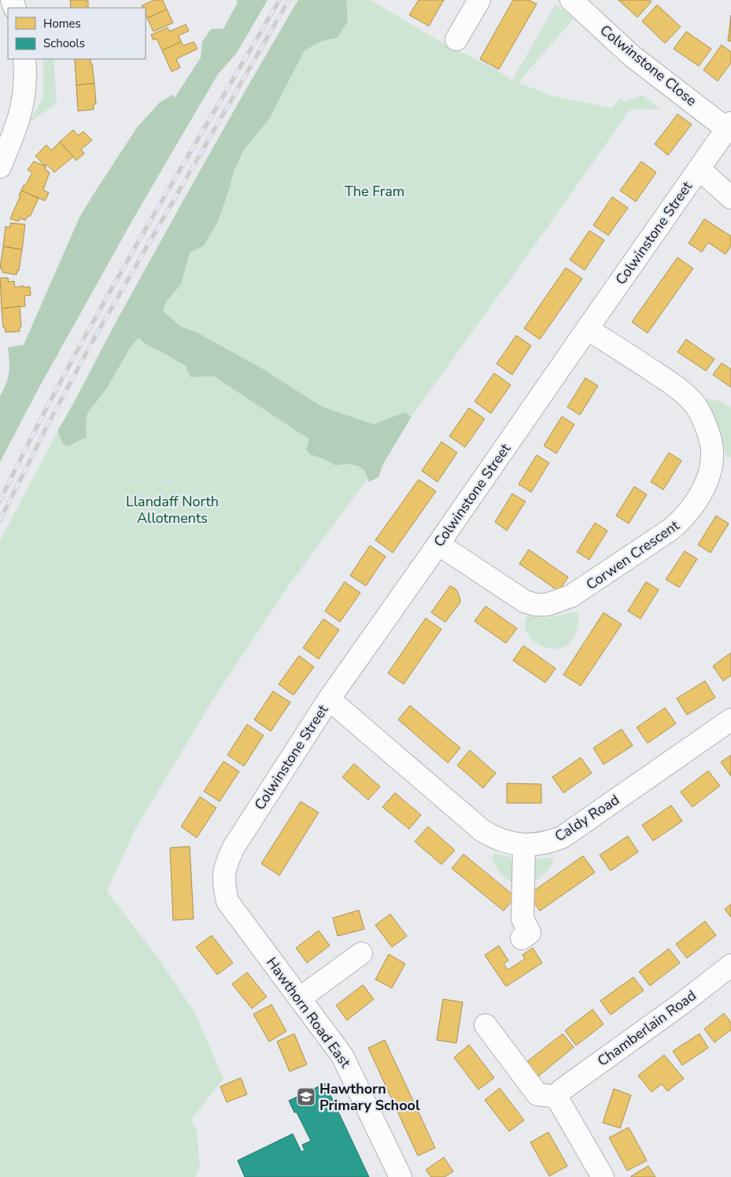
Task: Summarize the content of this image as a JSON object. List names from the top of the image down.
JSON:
{
  "streets": {
    "street": [
      "Colwinstone Close",
      "Colwinstone Street",
      "Corwen Crescent",
      "Caldy Road",
      "Hawthorn Road East",
      "Chamberlain Road"
    ]
  },
  "crossings": [
    ["Colwinstone Close", "Colwinstone Street"],
    ["Colwinstone Street", "Corwen Crescent"],
    ["Colwinstone Street", "Caldy Road"],
    ["Colwinstone Street", "Hawthorn Road East"]
  ],
  "parks": ["The Fram", "Llandaff North Allotments"],
  "places": {
    "school or university": ["Hawthorn Primary School"]
  },
  "legend": ["Homes", "Schools"]
}
